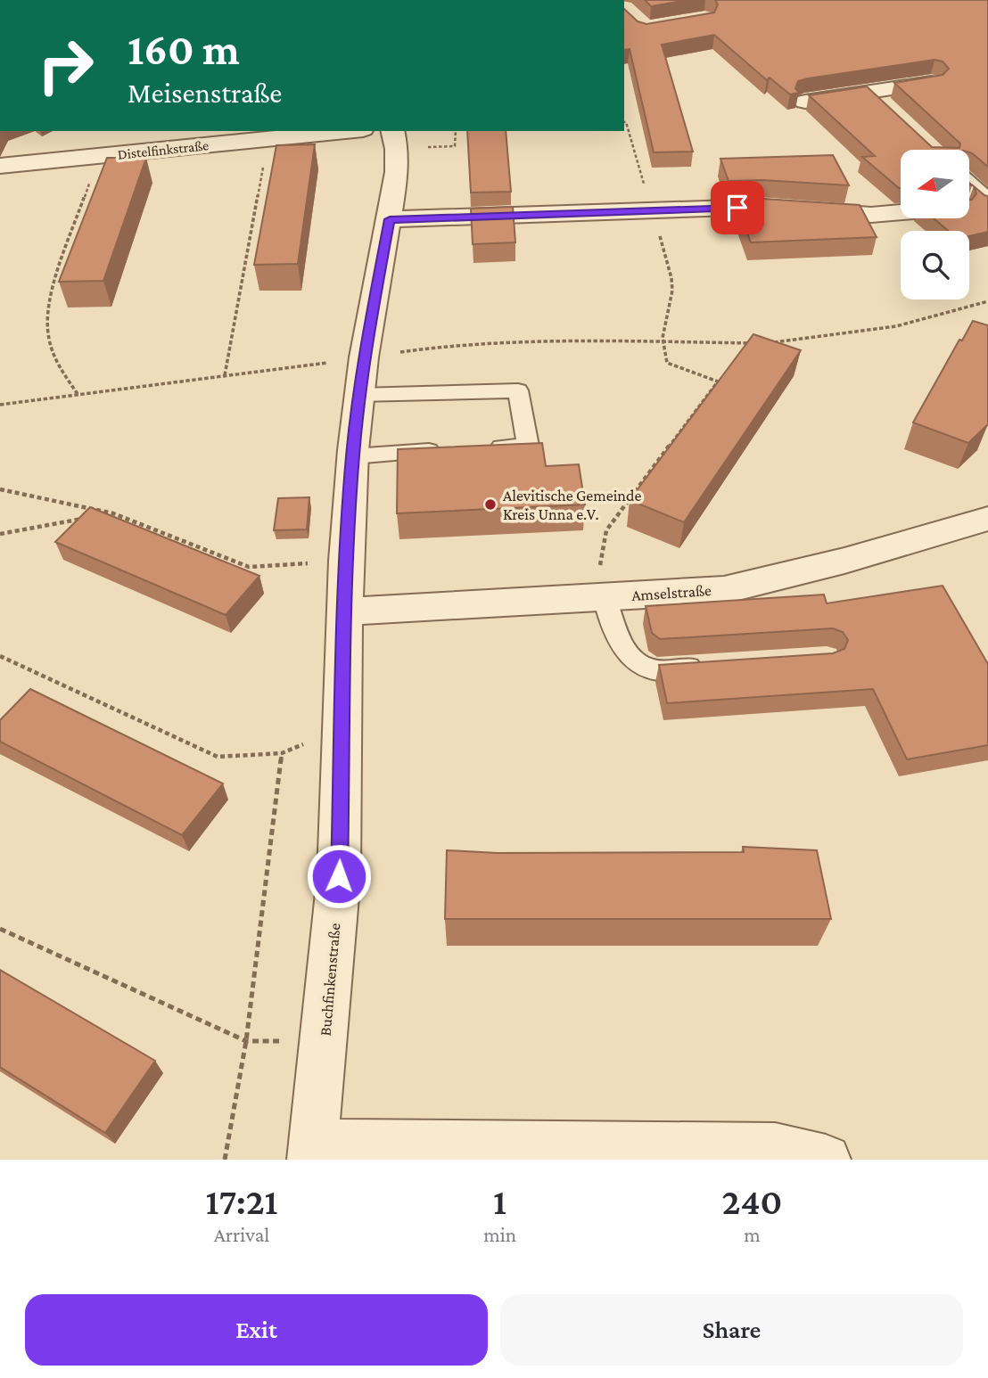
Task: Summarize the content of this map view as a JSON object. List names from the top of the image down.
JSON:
{
  "streets": {
    "street": ["Distelfinkstraße", "Amselstraße", "Buchfinkenstraße"]
  },
  "crossings": [
    ["Amselstraße", "Buchfinkenstraße"]
  ],
  "places": ["Alevitische Gemeinde Kreis Unna e.V."],
  "north": "left",
  "page": {
    "turn": ["160 m", "Meisenstraße"],
    "eta": [
      "17:21",
      "Arrival",
      "1",
      "min",
      "240",
      "m"
    ],
    "buttons": ["Exit", "Share"]
  }
}
